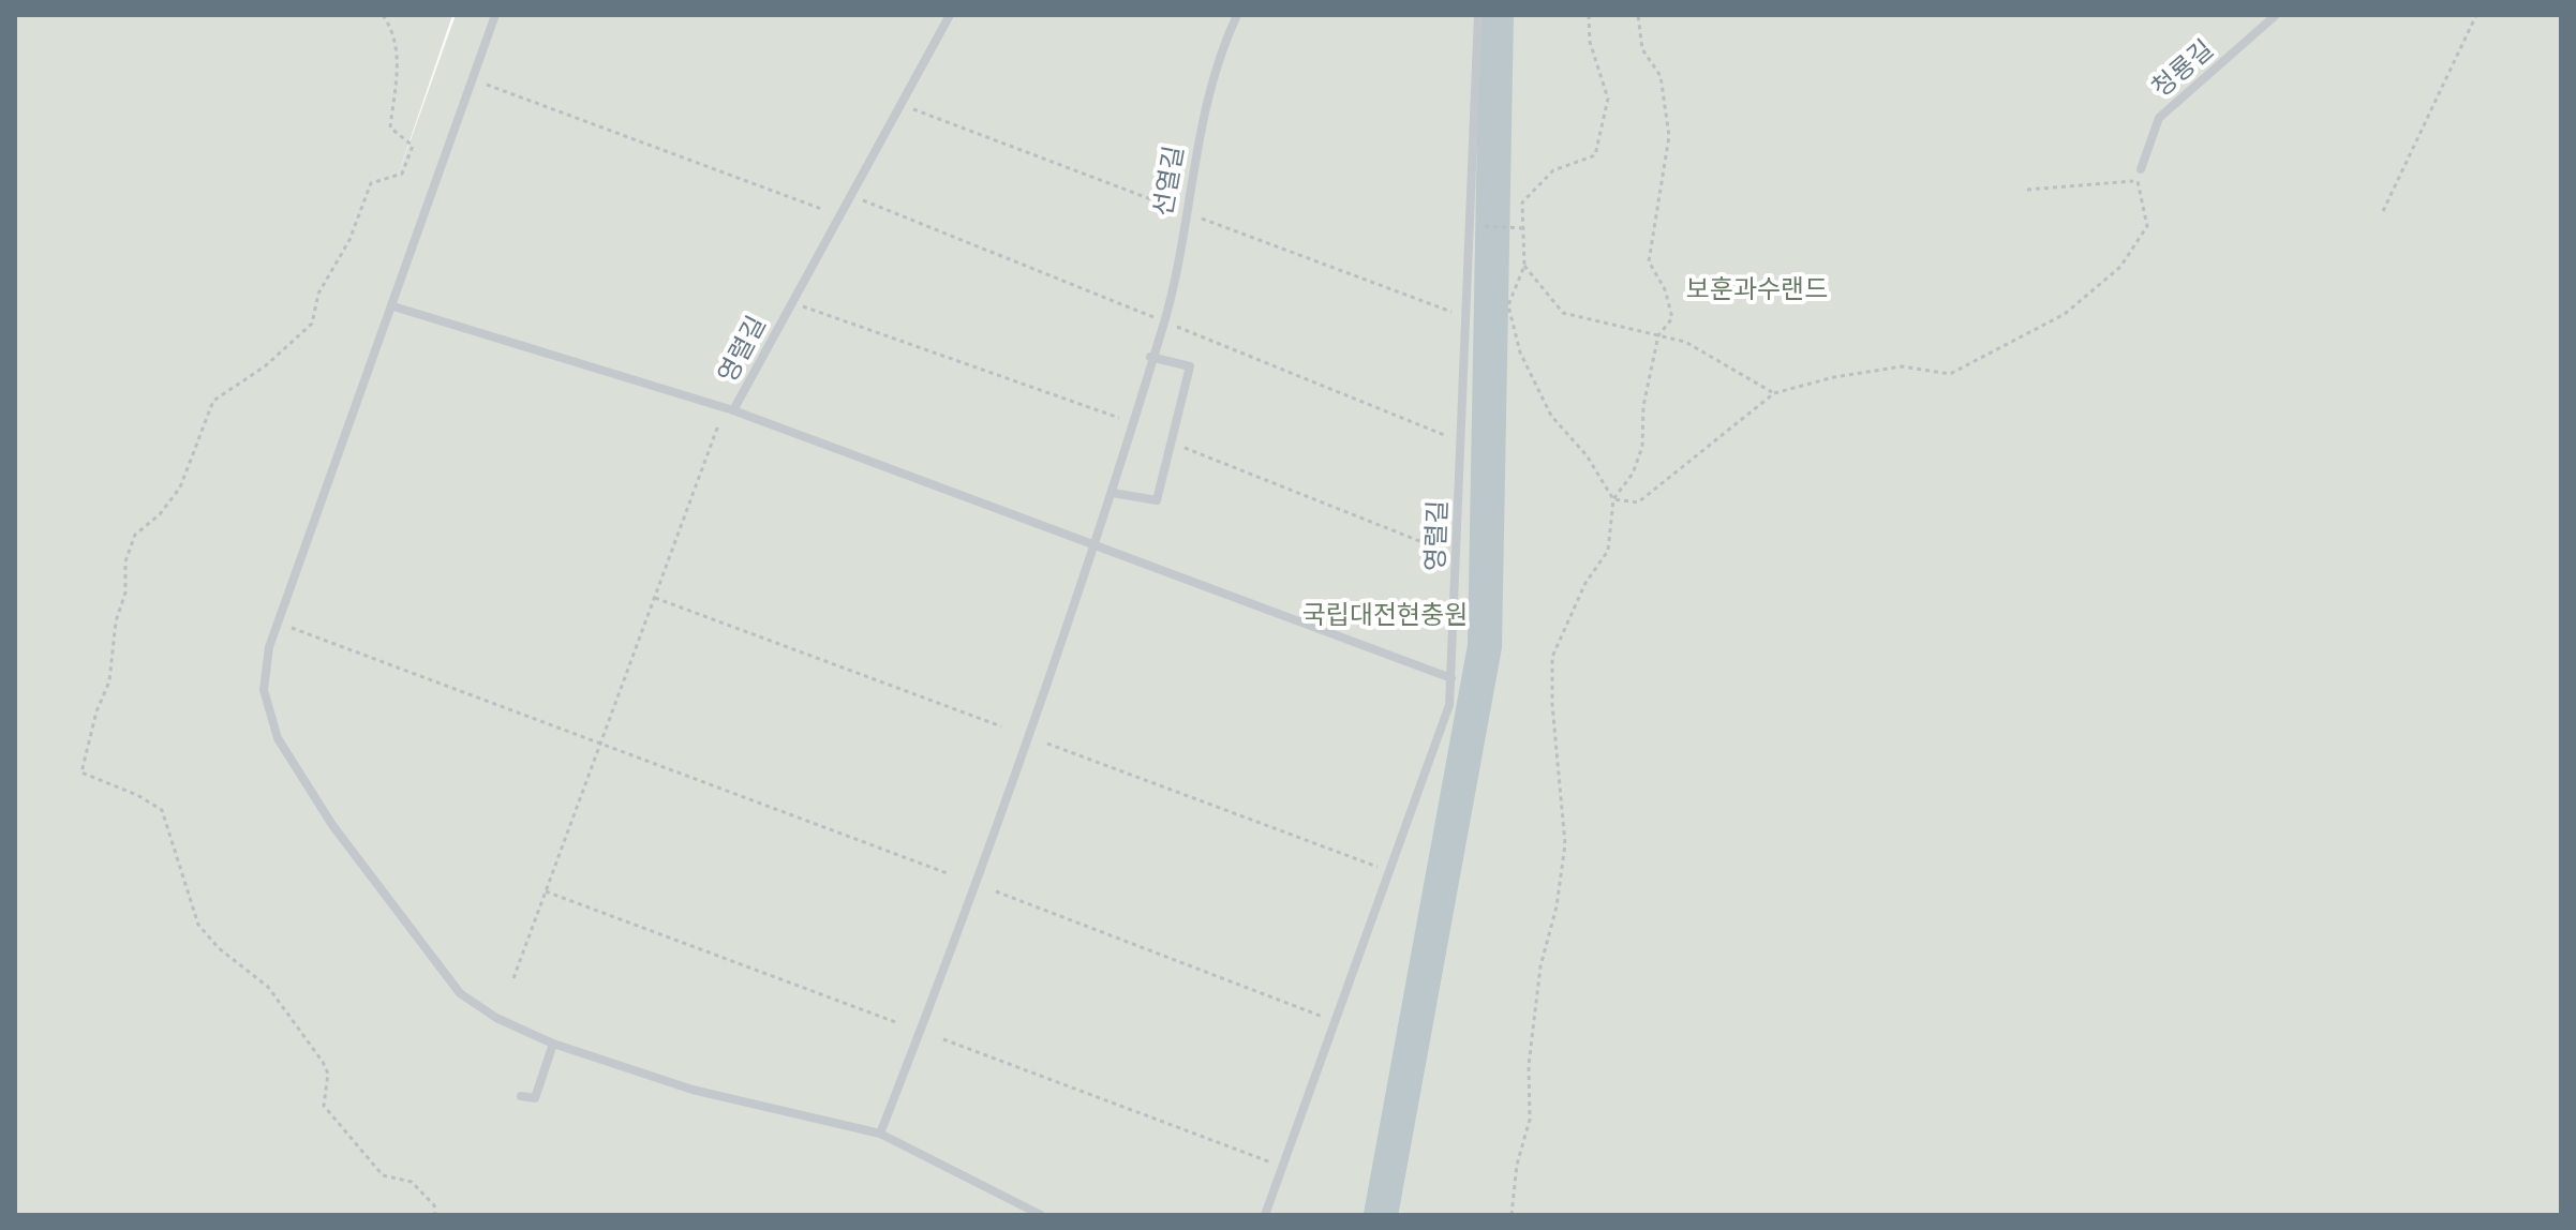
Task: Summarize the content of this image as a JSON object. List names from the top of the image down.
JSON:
{
  "streets": {
    "lane": ["청룡길", "선열길", "영렬길"]
  },
  "parks": ["보훈과수랜드", "국립대전현충원"]
}
